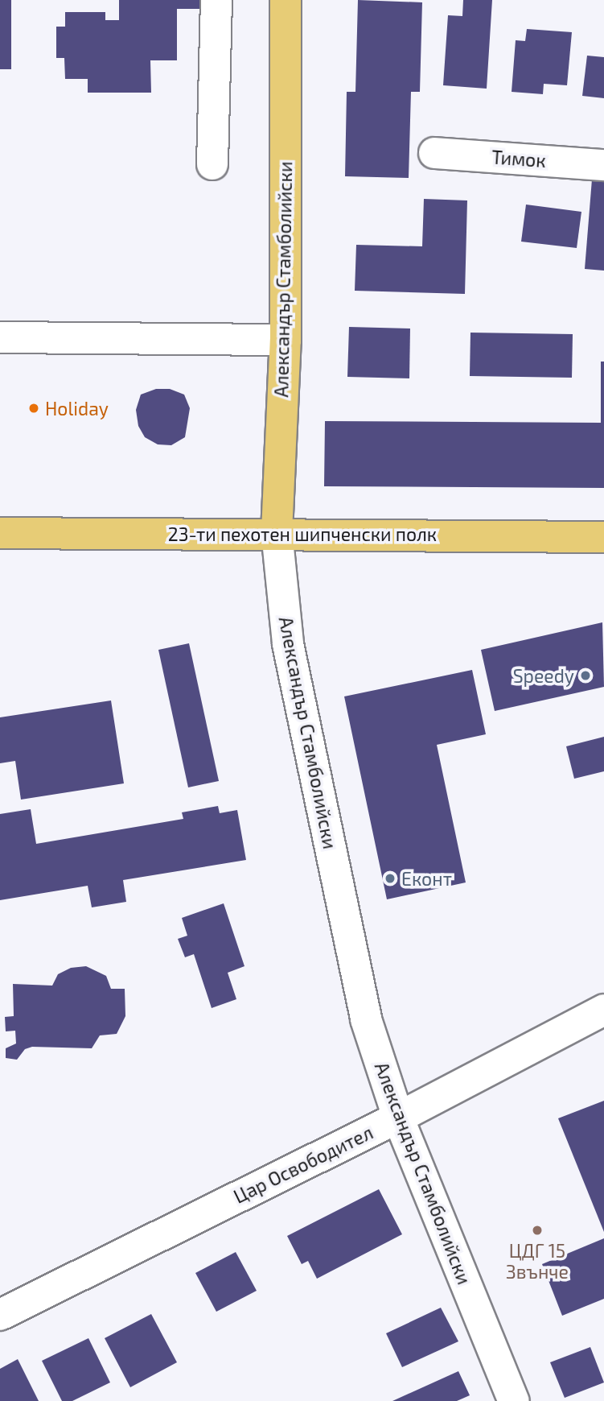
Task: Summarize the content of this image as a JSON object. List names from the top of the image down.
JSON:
{
  "streets": {
    "main road": ["Александър Стамболийски", "23-ти пехотен шипченски полк"],
    "street": ["Тимок", "Цар Освободител"]
  },
  "crossings": [
    ["Александър Стамболийски", "23-ти пехотен шипченски полк"],
    ["Александър Стамболийски", "Цар Освободител"]
  ],
  "places": [
    "Holiday",
    "Speedy",
    "Еконт",
    "ЦДГ 15 Звънче"
  ]
}
